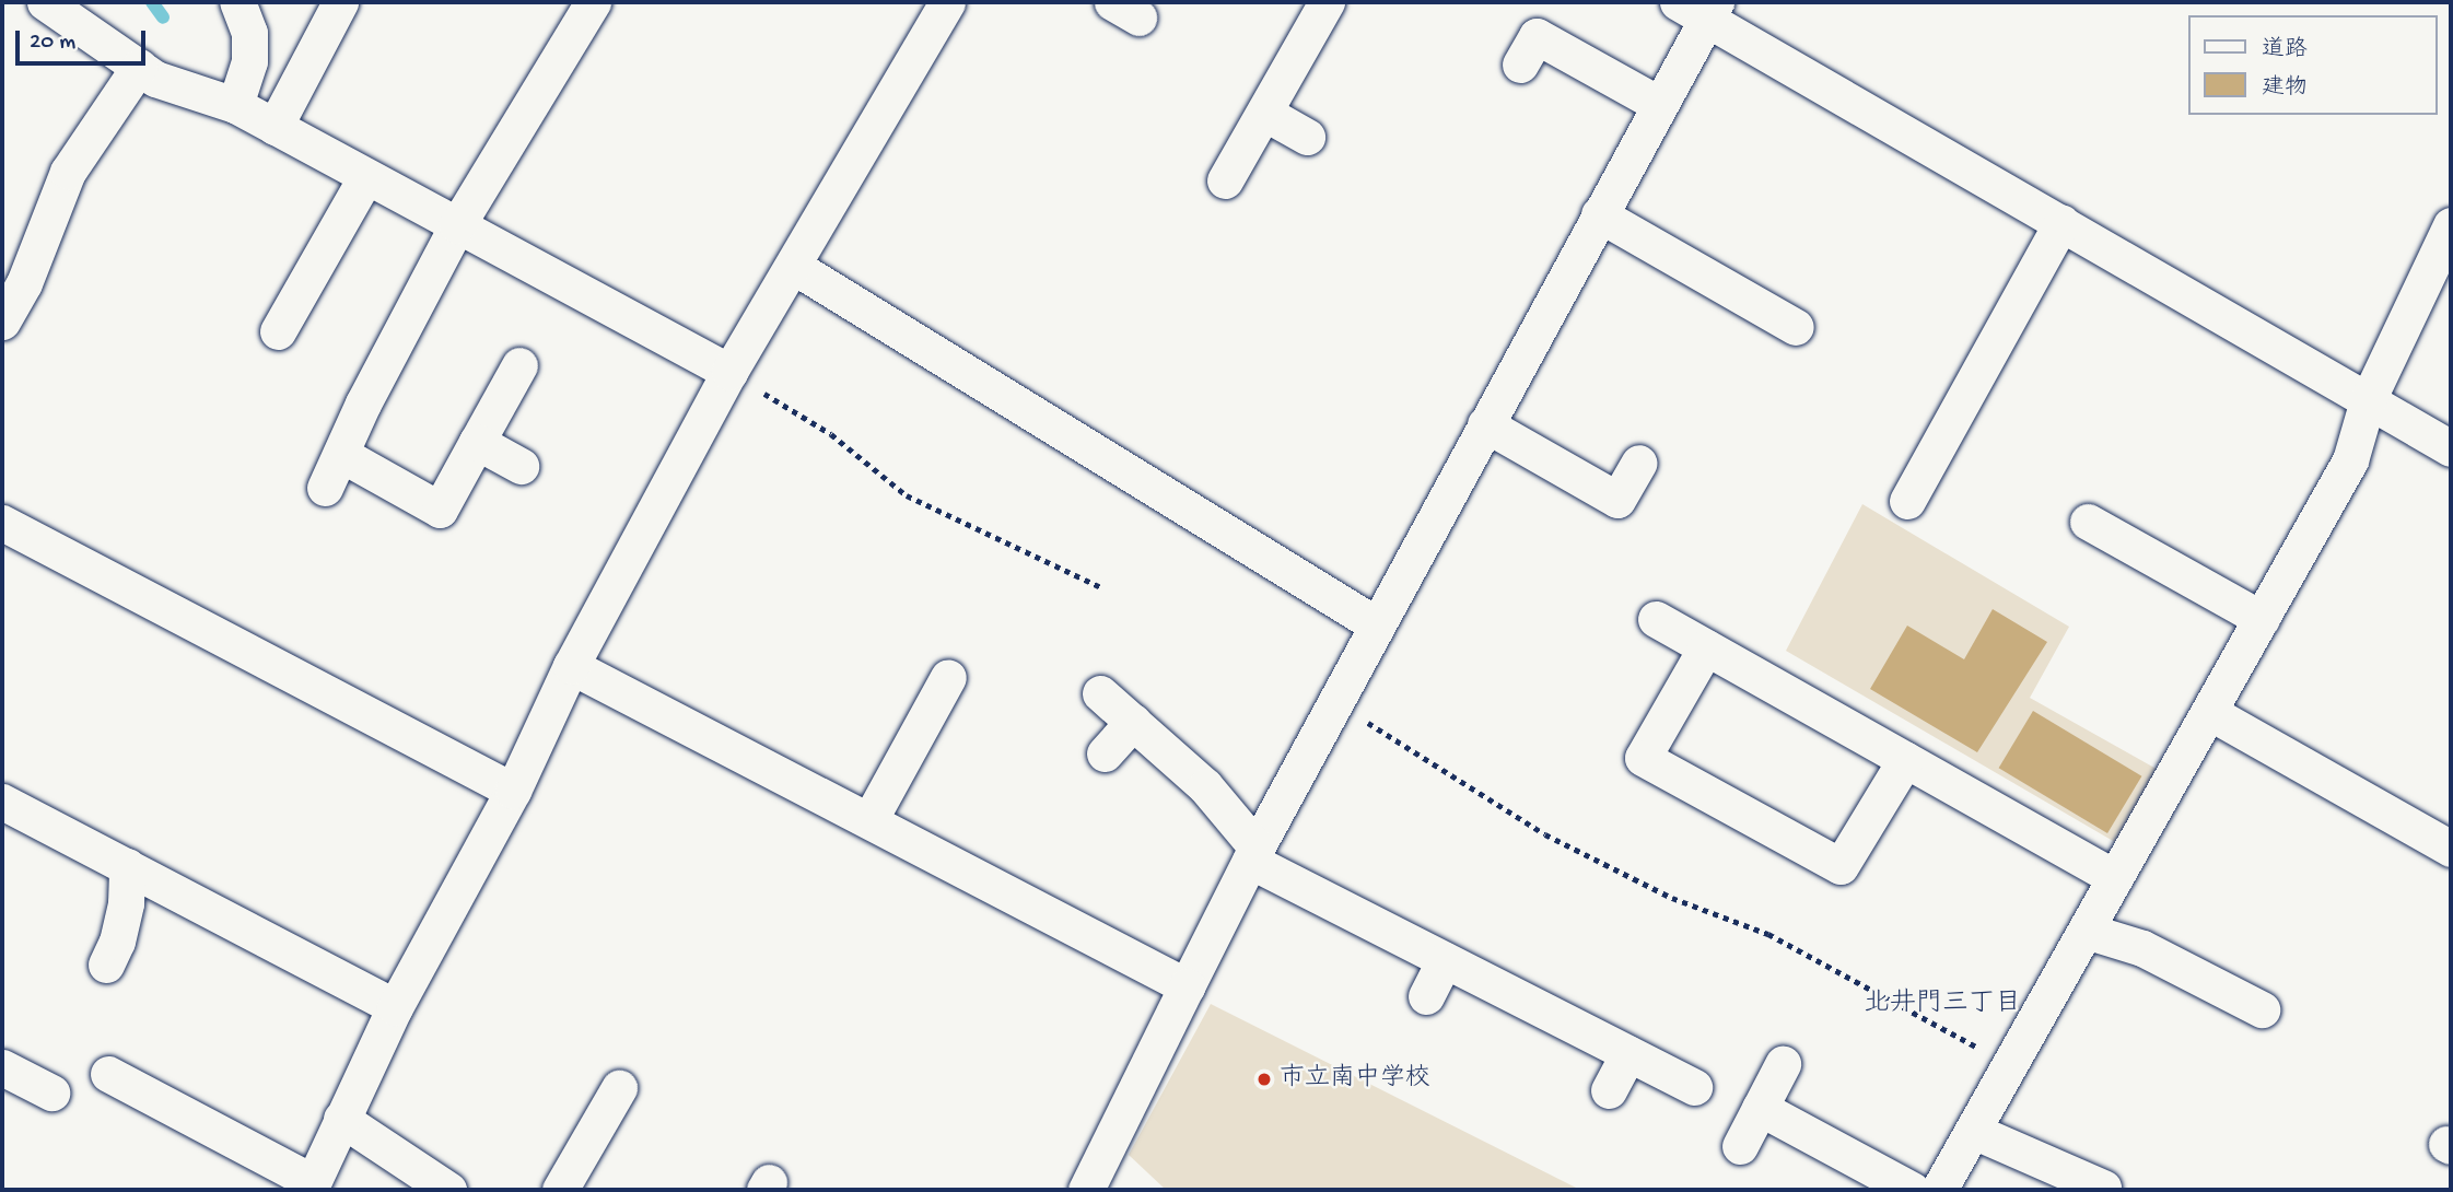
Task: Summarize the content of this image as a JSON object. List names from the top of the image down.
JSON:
{
  "districts": ["北井門三丁目"],
  "places": ["市立南中学校"],
  "legend": ["道路", "建物"],
  "scale_bar": "20 m"
}
